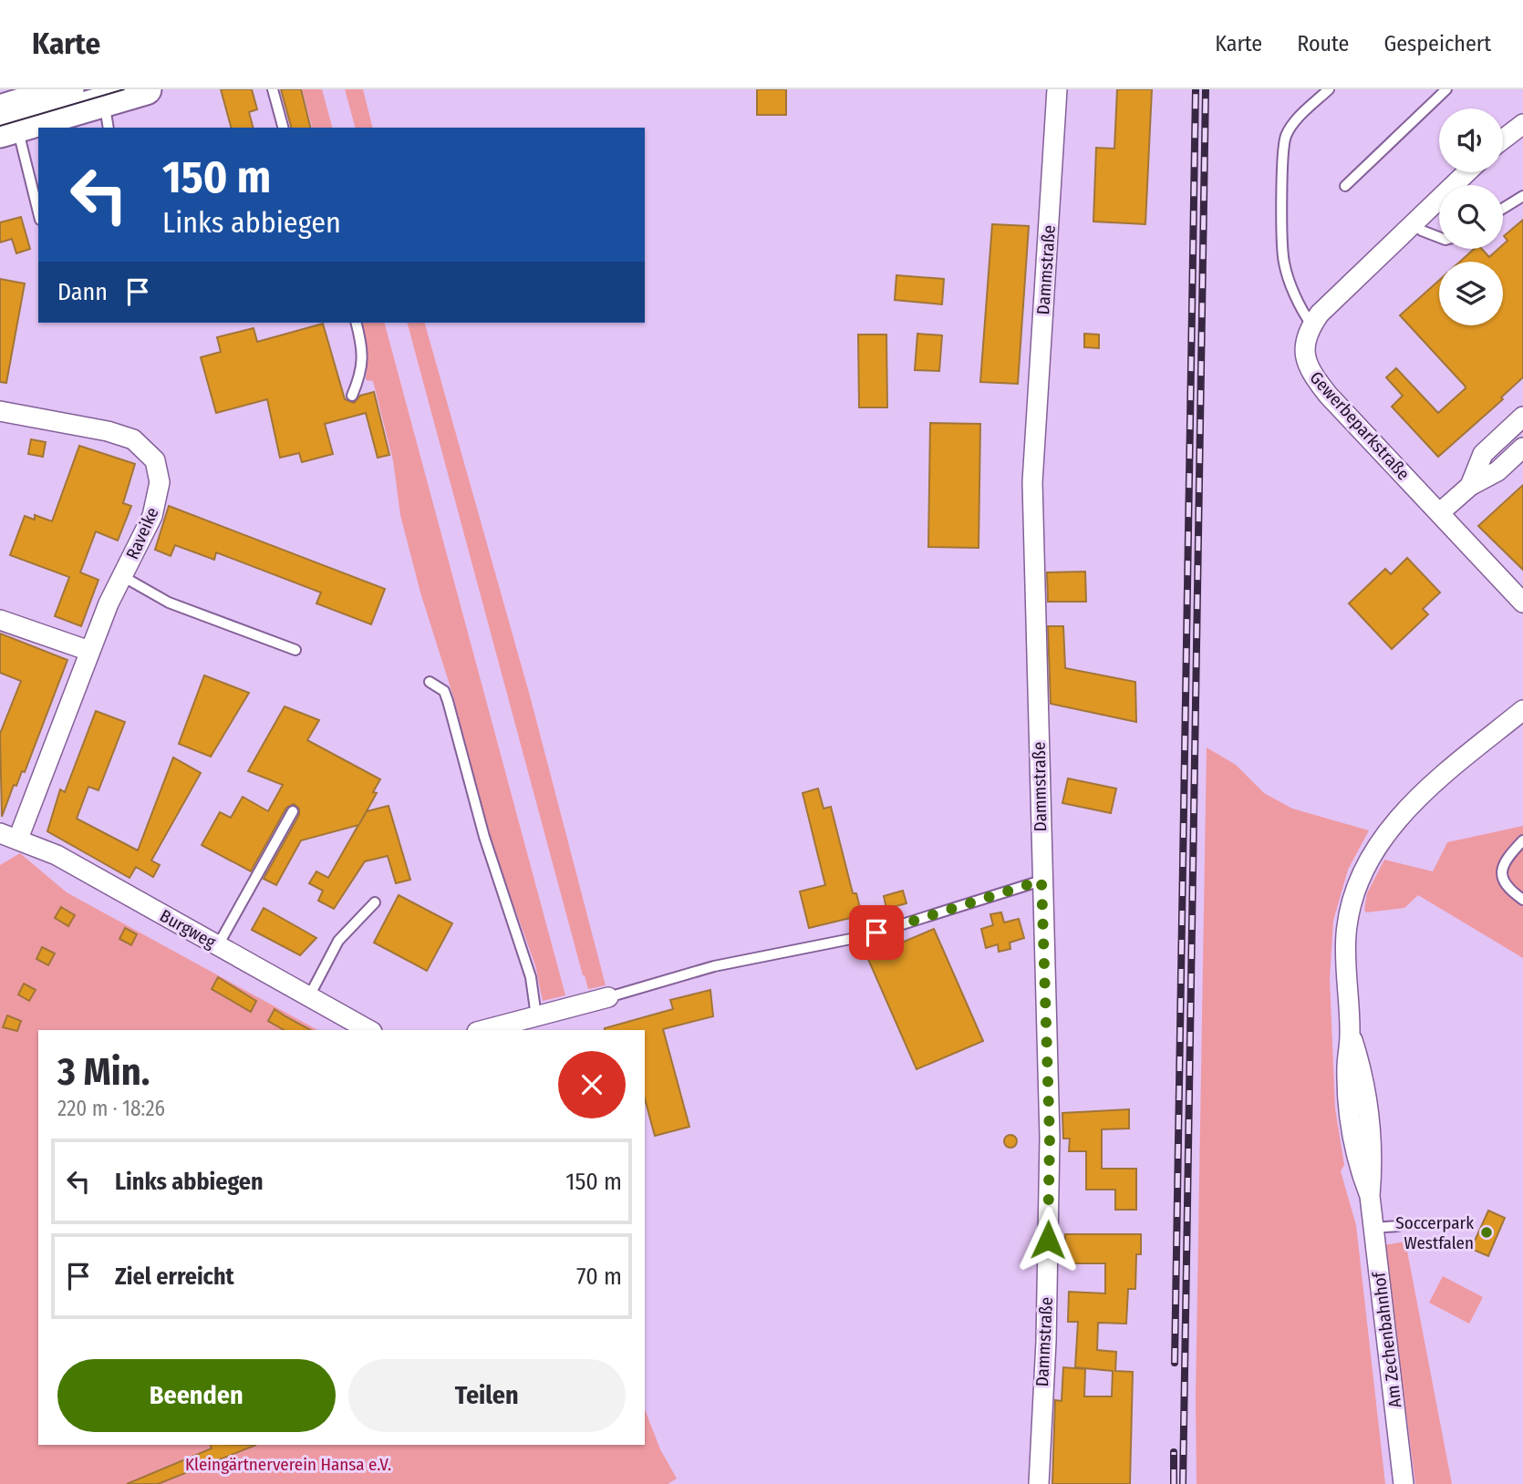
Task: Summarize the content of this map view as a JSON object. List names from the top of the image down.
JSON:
{
  "streets": {
    "street": [
      "Dammstraße",
      "Gewerbeparkstraße",
      "Raveike",
      "Burgweg",
      "Am Zechenbahnhof"
    ]
  },
  "crossings": [
    ["Raveike", "Burgweg"]
  ],
  "parks": ["Kleingärtnerverein Hansa e.V."],
  "places": ["Soccerpark Westfalen"],
  "page": {
    "header": "Karte",
    "nav": ["Karte", "Route", "Gespeichert"],
    "turn": ["150 m", "Links abbiegen"],
    "then": "Dann",
    "heading": ["3 Min.", "220 m · 18:26"],
    "list": [
      {
        "name": "Links abbiegen",
        "value": "150 m"
      },
      {
        "name": "Ziel erreicht",
        "value": "70 m"
      }
    ],
    "buttons": ["Beenden", "Teilen"]
  }
}
